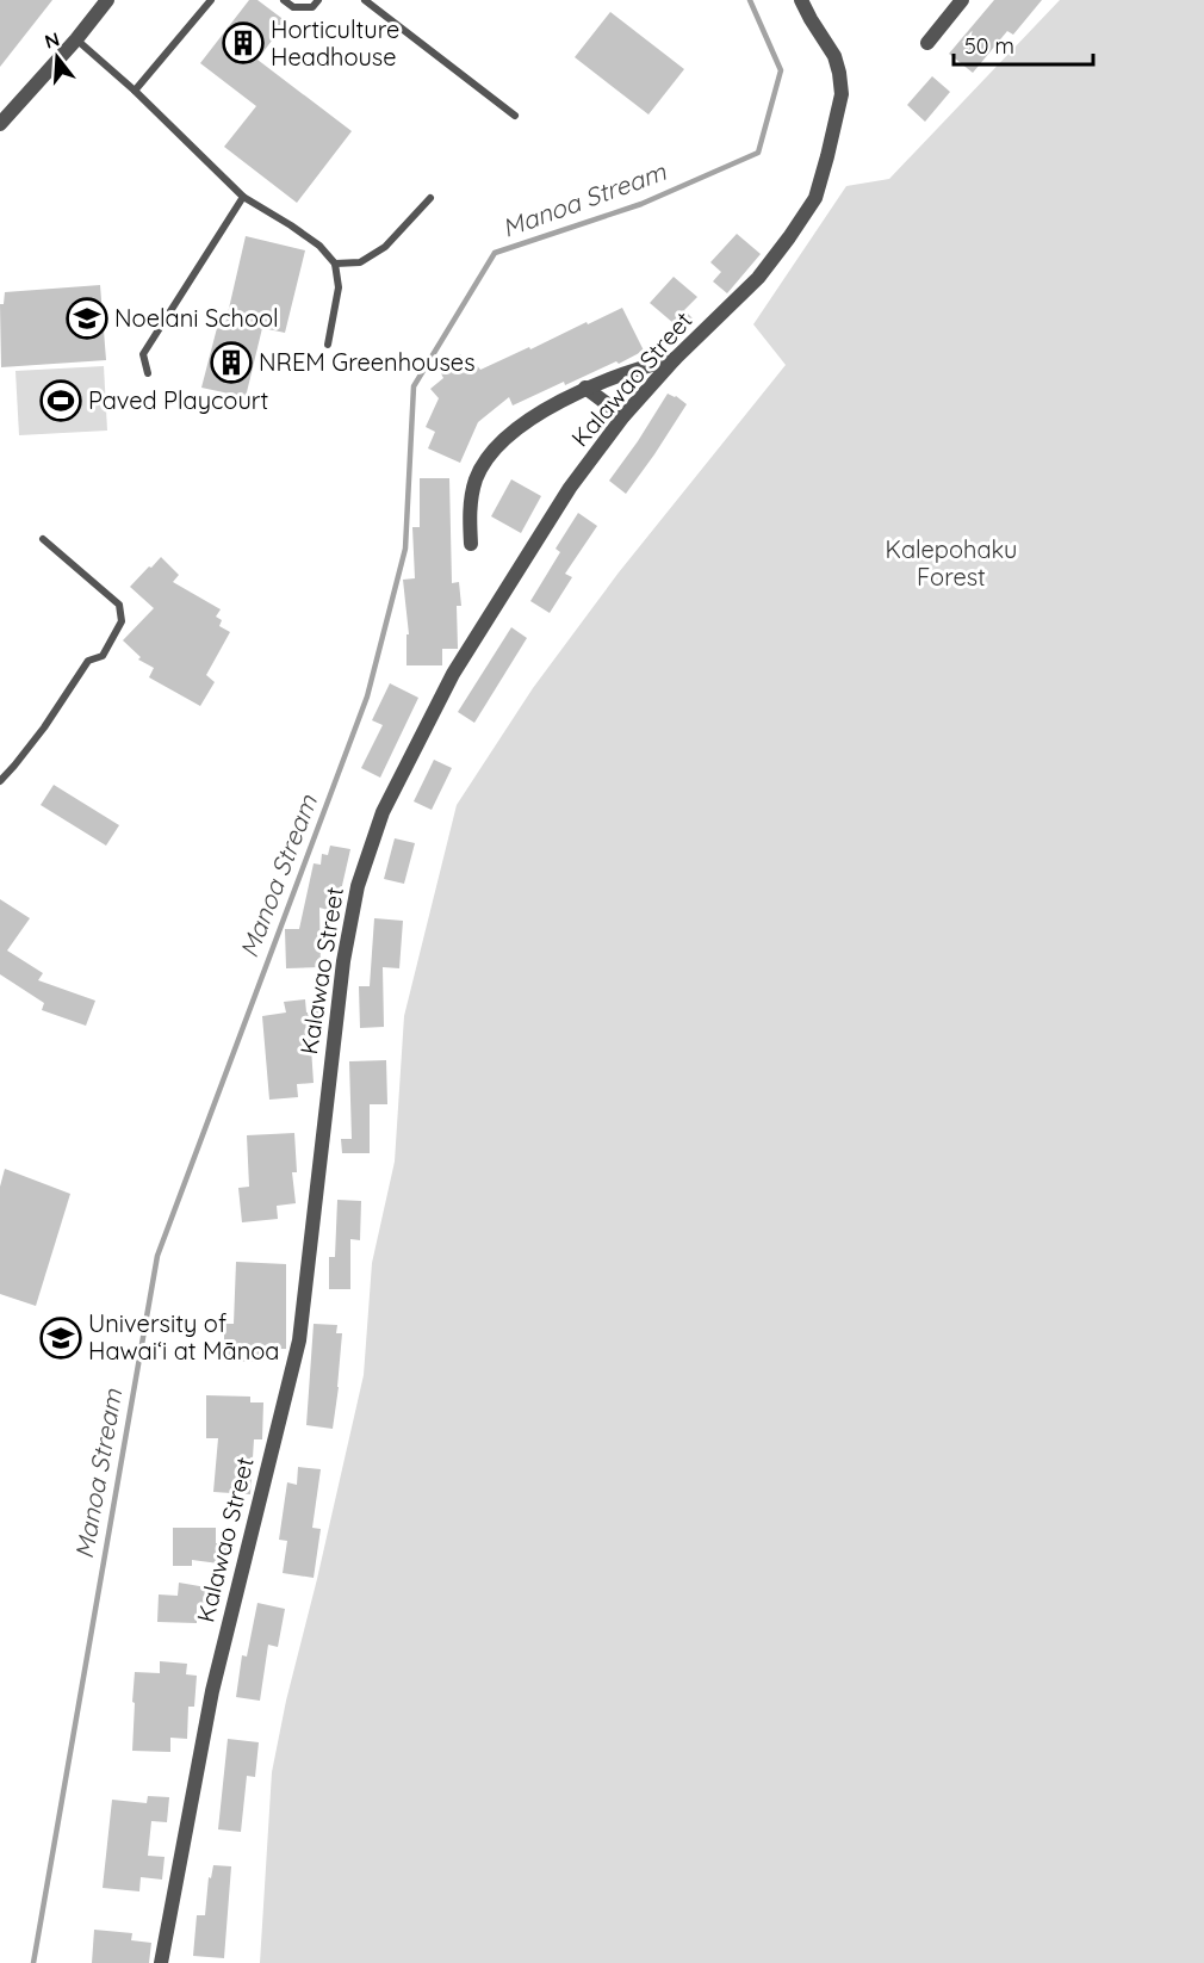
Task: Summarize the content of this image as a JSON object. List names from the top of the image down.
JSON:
{
  "streets": {
    "street": ["Kalawao Street"]
  },
  "water": ["Manoa Stream"],
  "parks": ["Kalepohaku Forest"],
  "places": {
    "building": ["Horticulture Headhouse", "NREM Greenhouses"],
    "school or university": ["Noelani School", "University of Hawaiʻi at Mānoa"],
    "sports": ["Paved Playcourt"]
  },
  "scale_bar": "50 m",
  "north": "top"
}
